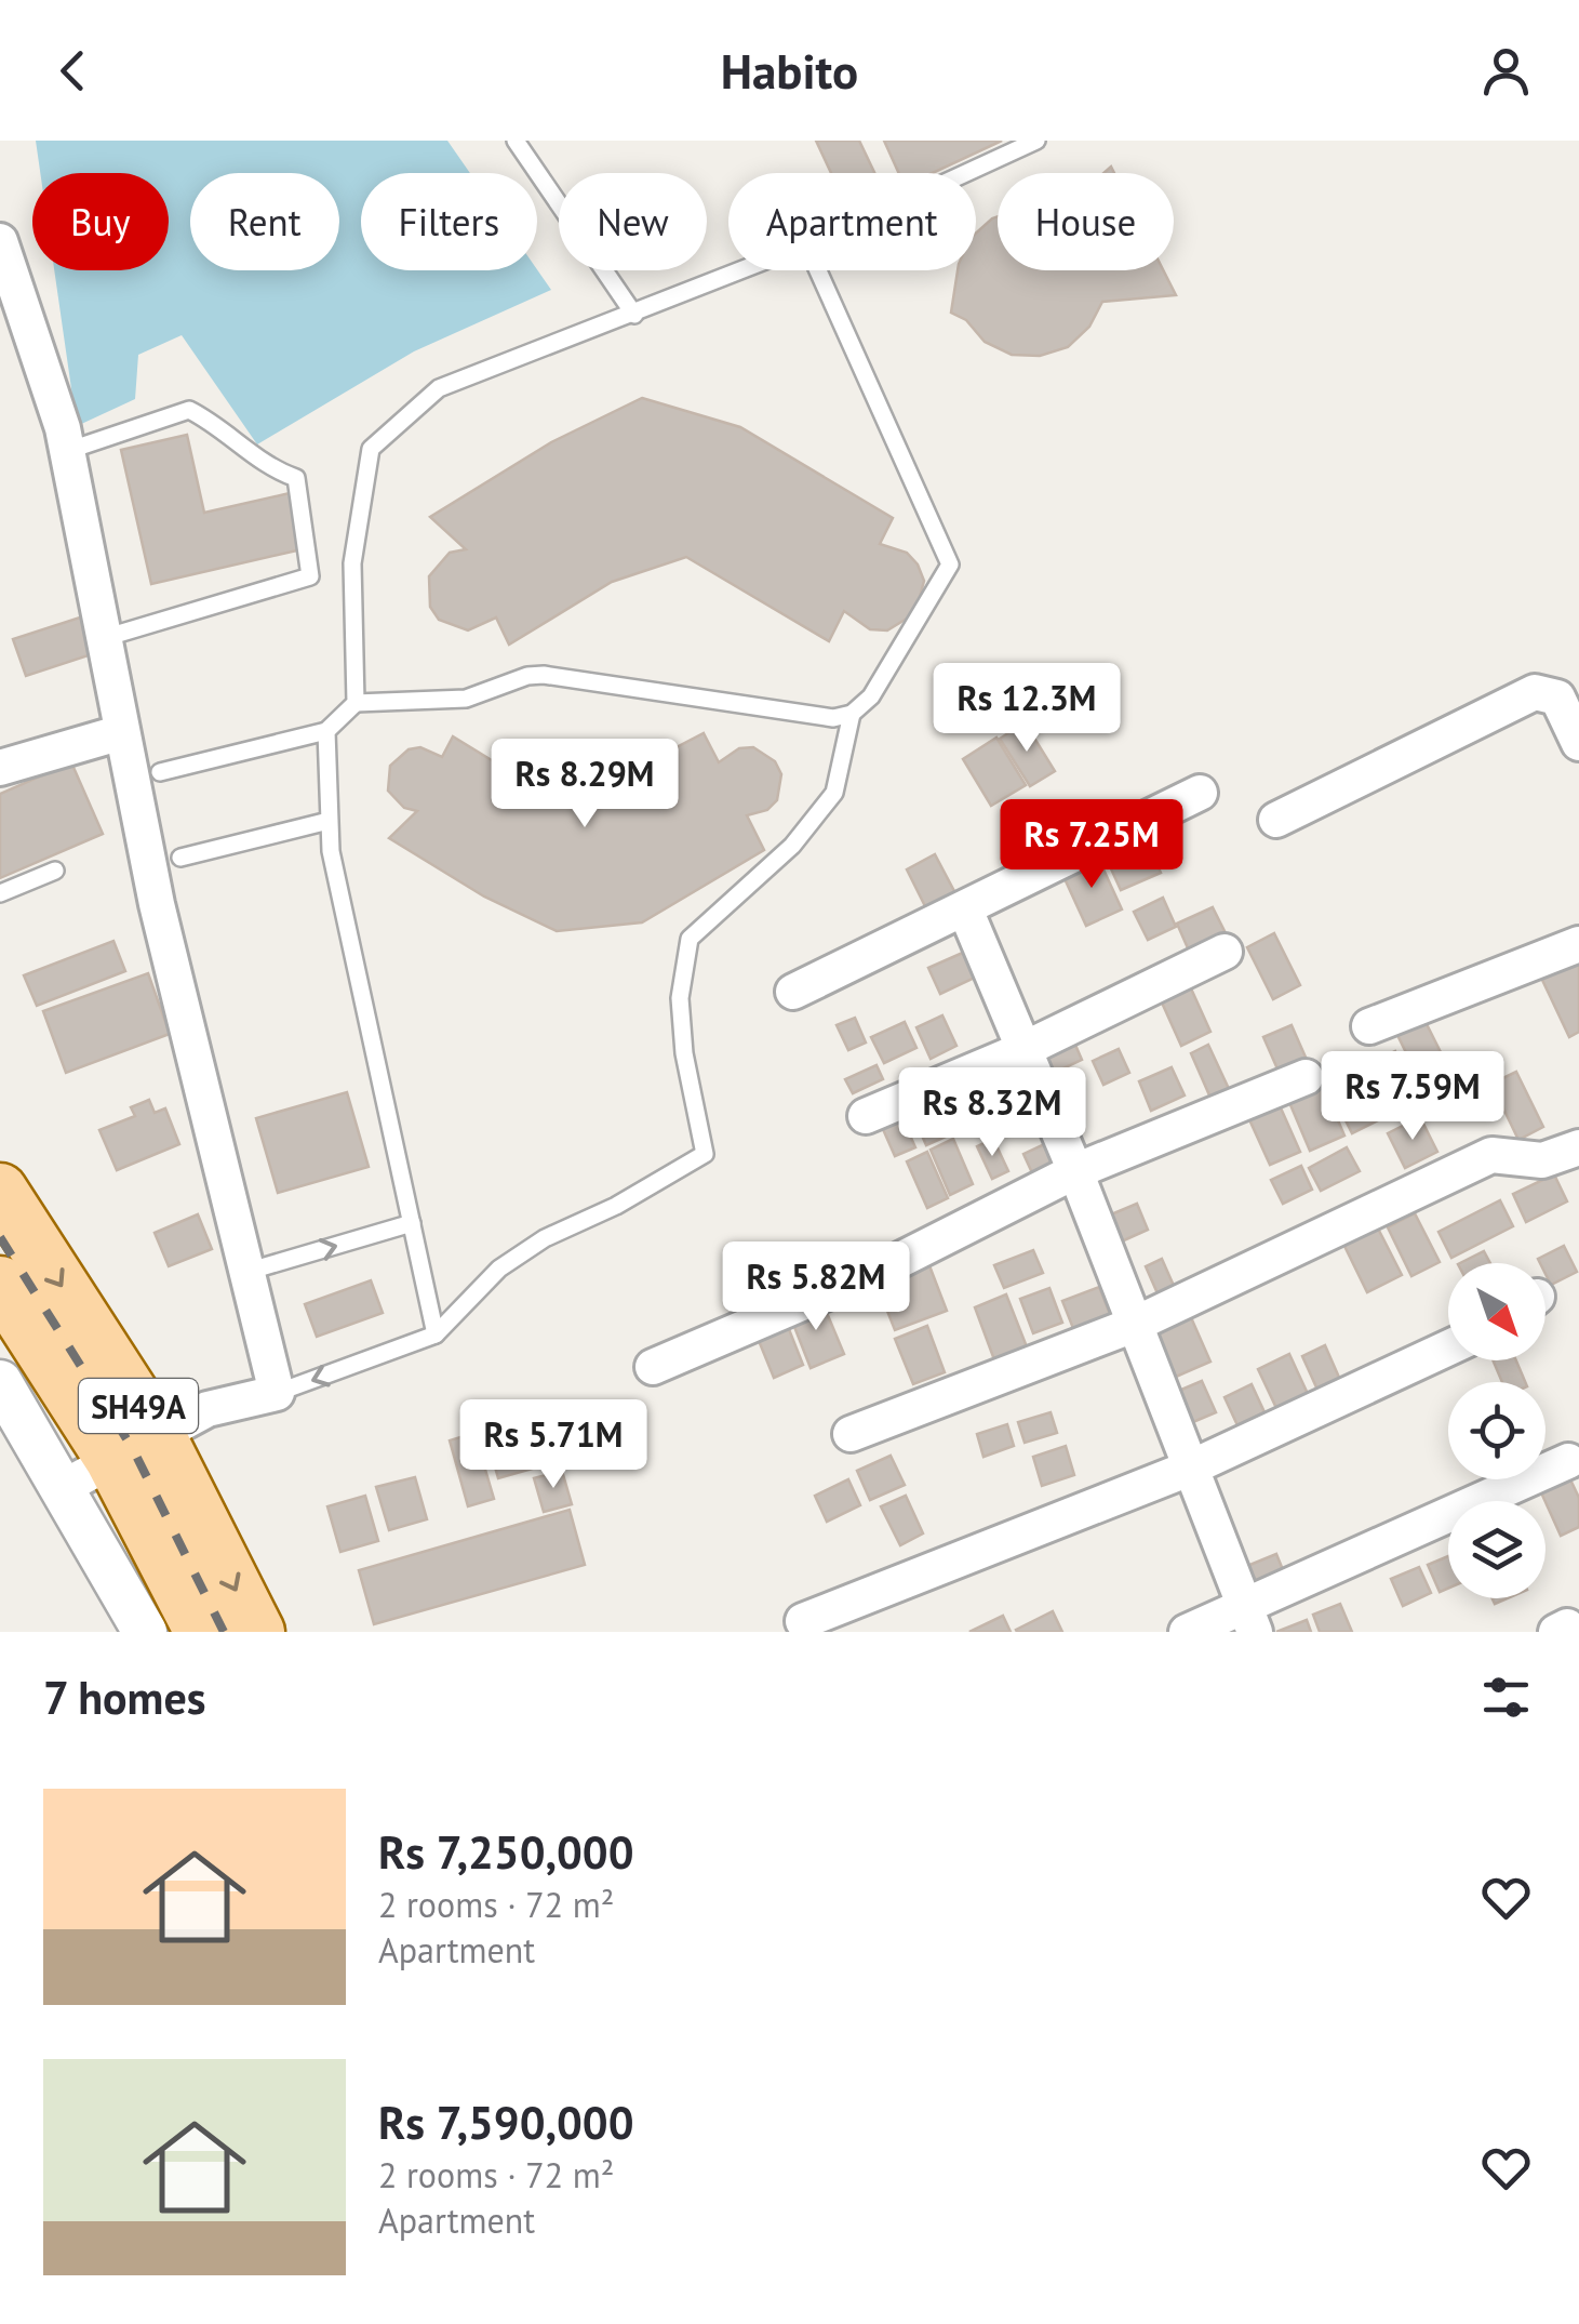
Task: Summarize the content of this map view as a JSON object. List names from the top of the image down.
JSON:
{
  "streets": {
    "main road": ["SH49A"]
  },
  "north": "bottom right",
  "page": {
    "header": "Habito",
    "chip": [
      "Buy",
      "Rent",
      "Filters",
      "New",
      "Apartment",
      "House"
    ],
    "price": [
      "Rs 12.3M",
      "Rs 8.29M",
      "Rs 7.25M",
      "Rs 7.59M",
      "Rs 8.32M",
      "Rs 5.82M",
      "Rs 5.71M"
    ],
    "heading": "7 homes",
    "list": [
      {
        "name": "Rs 7,250,000",
        "note": "2 rooms · 72 m² · Apartment"
      },
      {
        "name": "Rs 7,590,000",
        "note": "2 rooms · 72 m² · Apartment"
      }
    ]
  }
}
